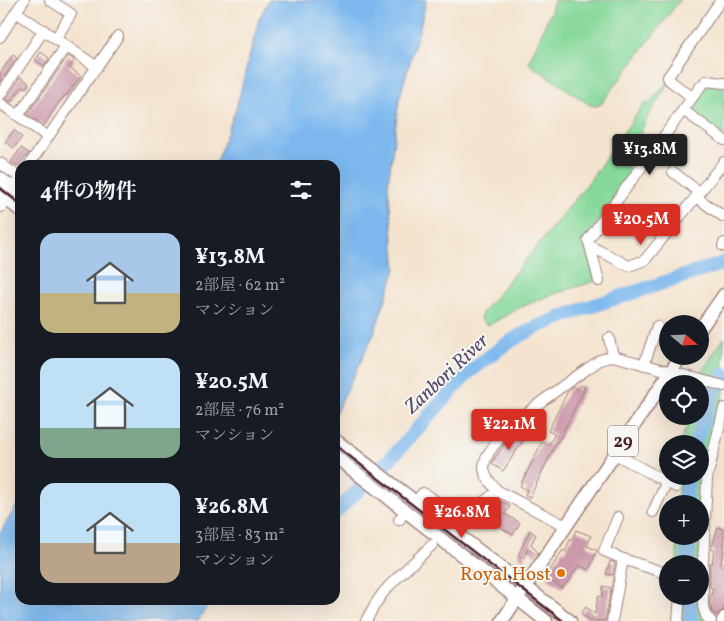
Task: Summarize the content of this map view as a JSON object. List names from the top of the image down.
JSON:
{
  "streets": {
    "main road": ["29"]
  },
  "water": ["Zanbori River"],
  "places": ["Royal Host"],
  "north": "right",
  "page": {
    "price": [
      "¥13.8M",
      "¥20.5M",
      "¥22.1M",
      "¥26.8M"
    ],
    "heading": "4件の物件",
    "list": [
      {
        "name": "¥13.8M",
        "note": "2部屋 · 62 m² · マンション"
      },
      {
        "name": "¥20.5M",
        "note": "2部屋 · 76 m² · マンション"
      },
      {
        "name": "¥26.8M",
        "note": "3部屋 · 83 m² · マンション"
      }
    ],
    "map_buttons": ["+", "−"]
  }
}
